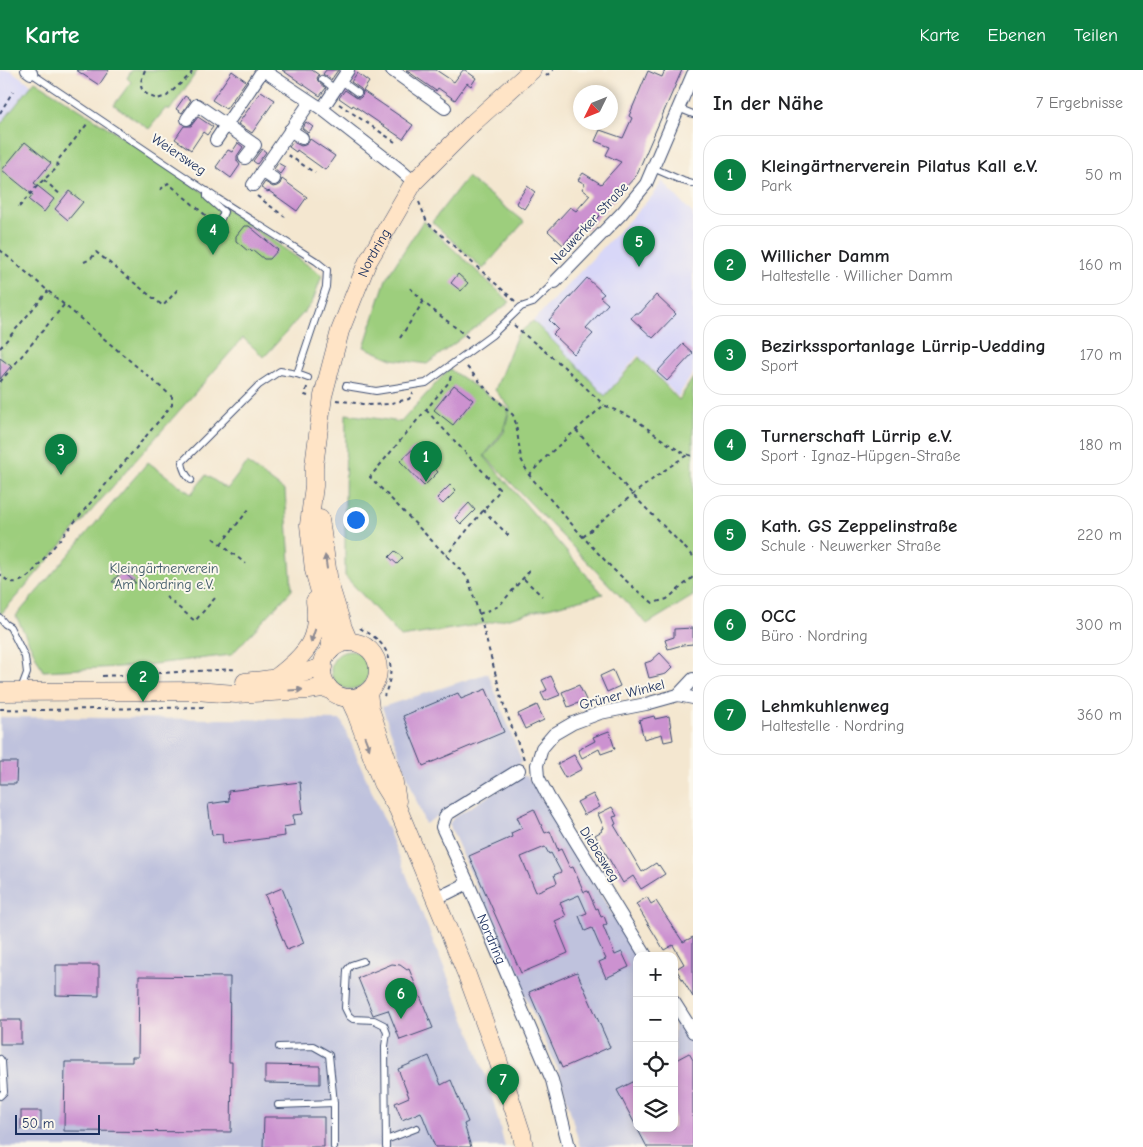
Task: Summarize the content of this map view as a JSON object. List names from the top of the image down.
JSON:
{
  "streets": {
    "main road": ["Nordring"],
    "street": ["Neuwerker Straße", "Grüner Winkel", "Diebesweg"],
    "lane": ["Weiersweg"]
  },
  "crossings": [
    ["Nordring", "Grüner Winkel"],
    ["Nordring", "Diebesweg"],
    ["Grüner Winkel", "Diebesweg"]
  ],
  "parks": ["Kleingärtnerverein Am Nordring e.V."],
  "scale_bar": "50 m",
  "north": "bottom left",
  "page": {
    "header": "Karte",
    "nav": ["Karte", "Ebenen", "Teilen"],
    "heading": ["In der Nähe", "7 Ergebnisse"],
    "list": [
      {
        "mark": "1",
        "name": "Kleingärtnerverein Pilatus Kall e.V.",
        "note": "Park",
        "value": "50 m"
      },
      {
        "mark": "2",
        "name": "Willicher Damm",
        "note": "Haltestelle · Willicher Damm",
        "value": "160 m"
      },
      {
        "mark": "3",
        "name": "Bezirkssportanlage Lürrip-Uedding",
        "note": "Sport",
        "value": "170 m"
      },
      {
        "mark": "4",
        "name": "Turnerschaft Lürrip e.V.",
        "note": "Sport · Ignaz-Hüpgen-Straße",
        "value": "180 m"
      },
      {
        "mark": "5",
        "name": "Kath. GS Zeppelinstraße",
        "note": "Schule · Neuwerker Straße",
        "value": "220 m"
      },
      {
        "mark": "6",
        "name": "OCC",
        "note": "Büro · Nordring",
        "value": "300 m"
      },
      {
        "mark": "7",
        "name": "Lehmkuhlenweg",
        "note": "Haltestelle · Nordring",
        "value": "360 m"
      }
    ],
    "pins": [
      "4",
      "5",
      "3",
      "1",
      "2",
      "6",
      "7"
    ],
    "map_buttons": ["+", "−"],
    "scale": "50 m"
  }
}
